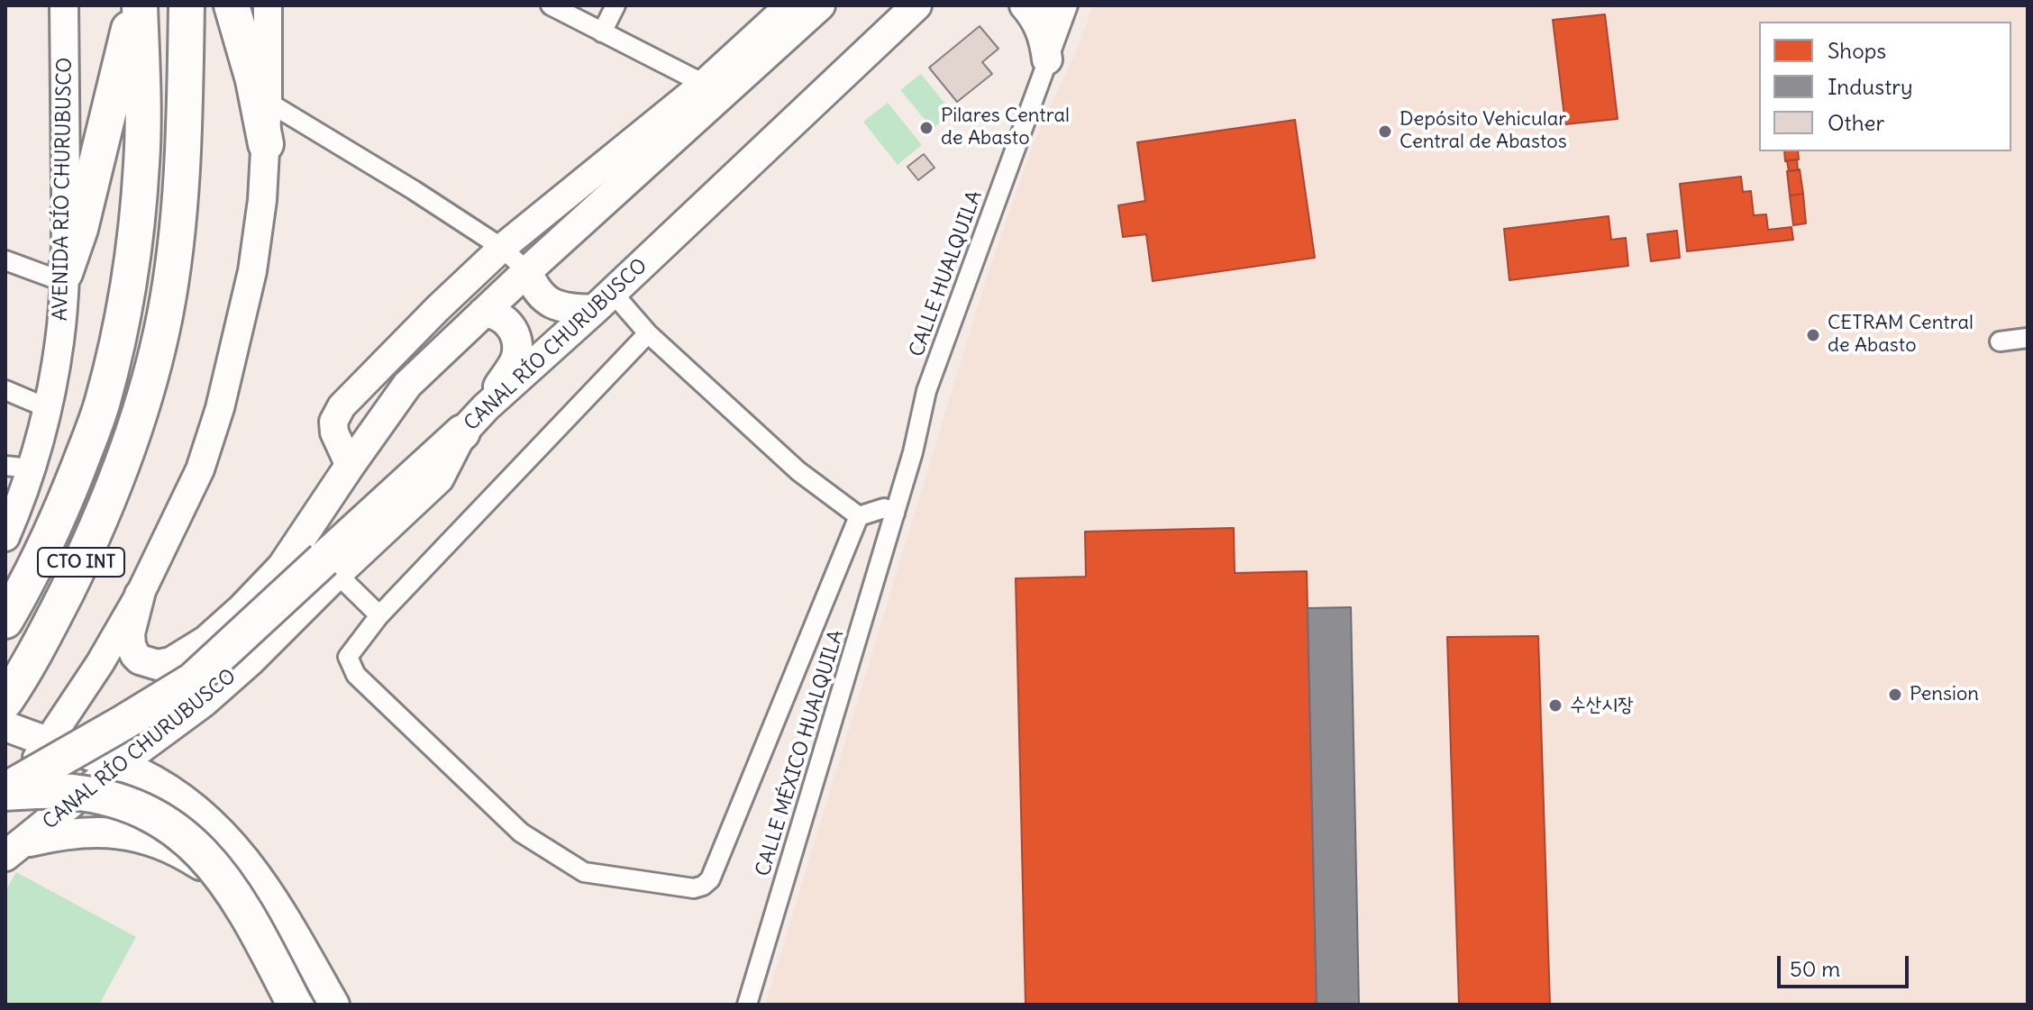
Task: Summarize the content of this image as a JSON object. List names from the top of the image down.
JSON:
{
  "streets": {
    "highway": ["CTO INT"],
    "main road": ["AVENIDA RÍO CHURUBUSCO", "CANAL RÍO CHURUBUSCO"],
    "street": ["CALLE HUALQUILA", "CALLE MÉXICO HUALQUILA"]
  },
  "crossings": [
    ["CALLE HUALQUILA", "CALLE MÉXICO HUALQUILA"]
  ],
  "places": [
    "Pilares Central de Abasto",
    "Depósito Vehicular Central de Abastos",
    "CETRAM Central de Abasto",
    "Pension",
    "수산시장"
  ],
  "legend": ["Shops", "Industry", "Other"],
  "scale_bar": "50 m"
}
